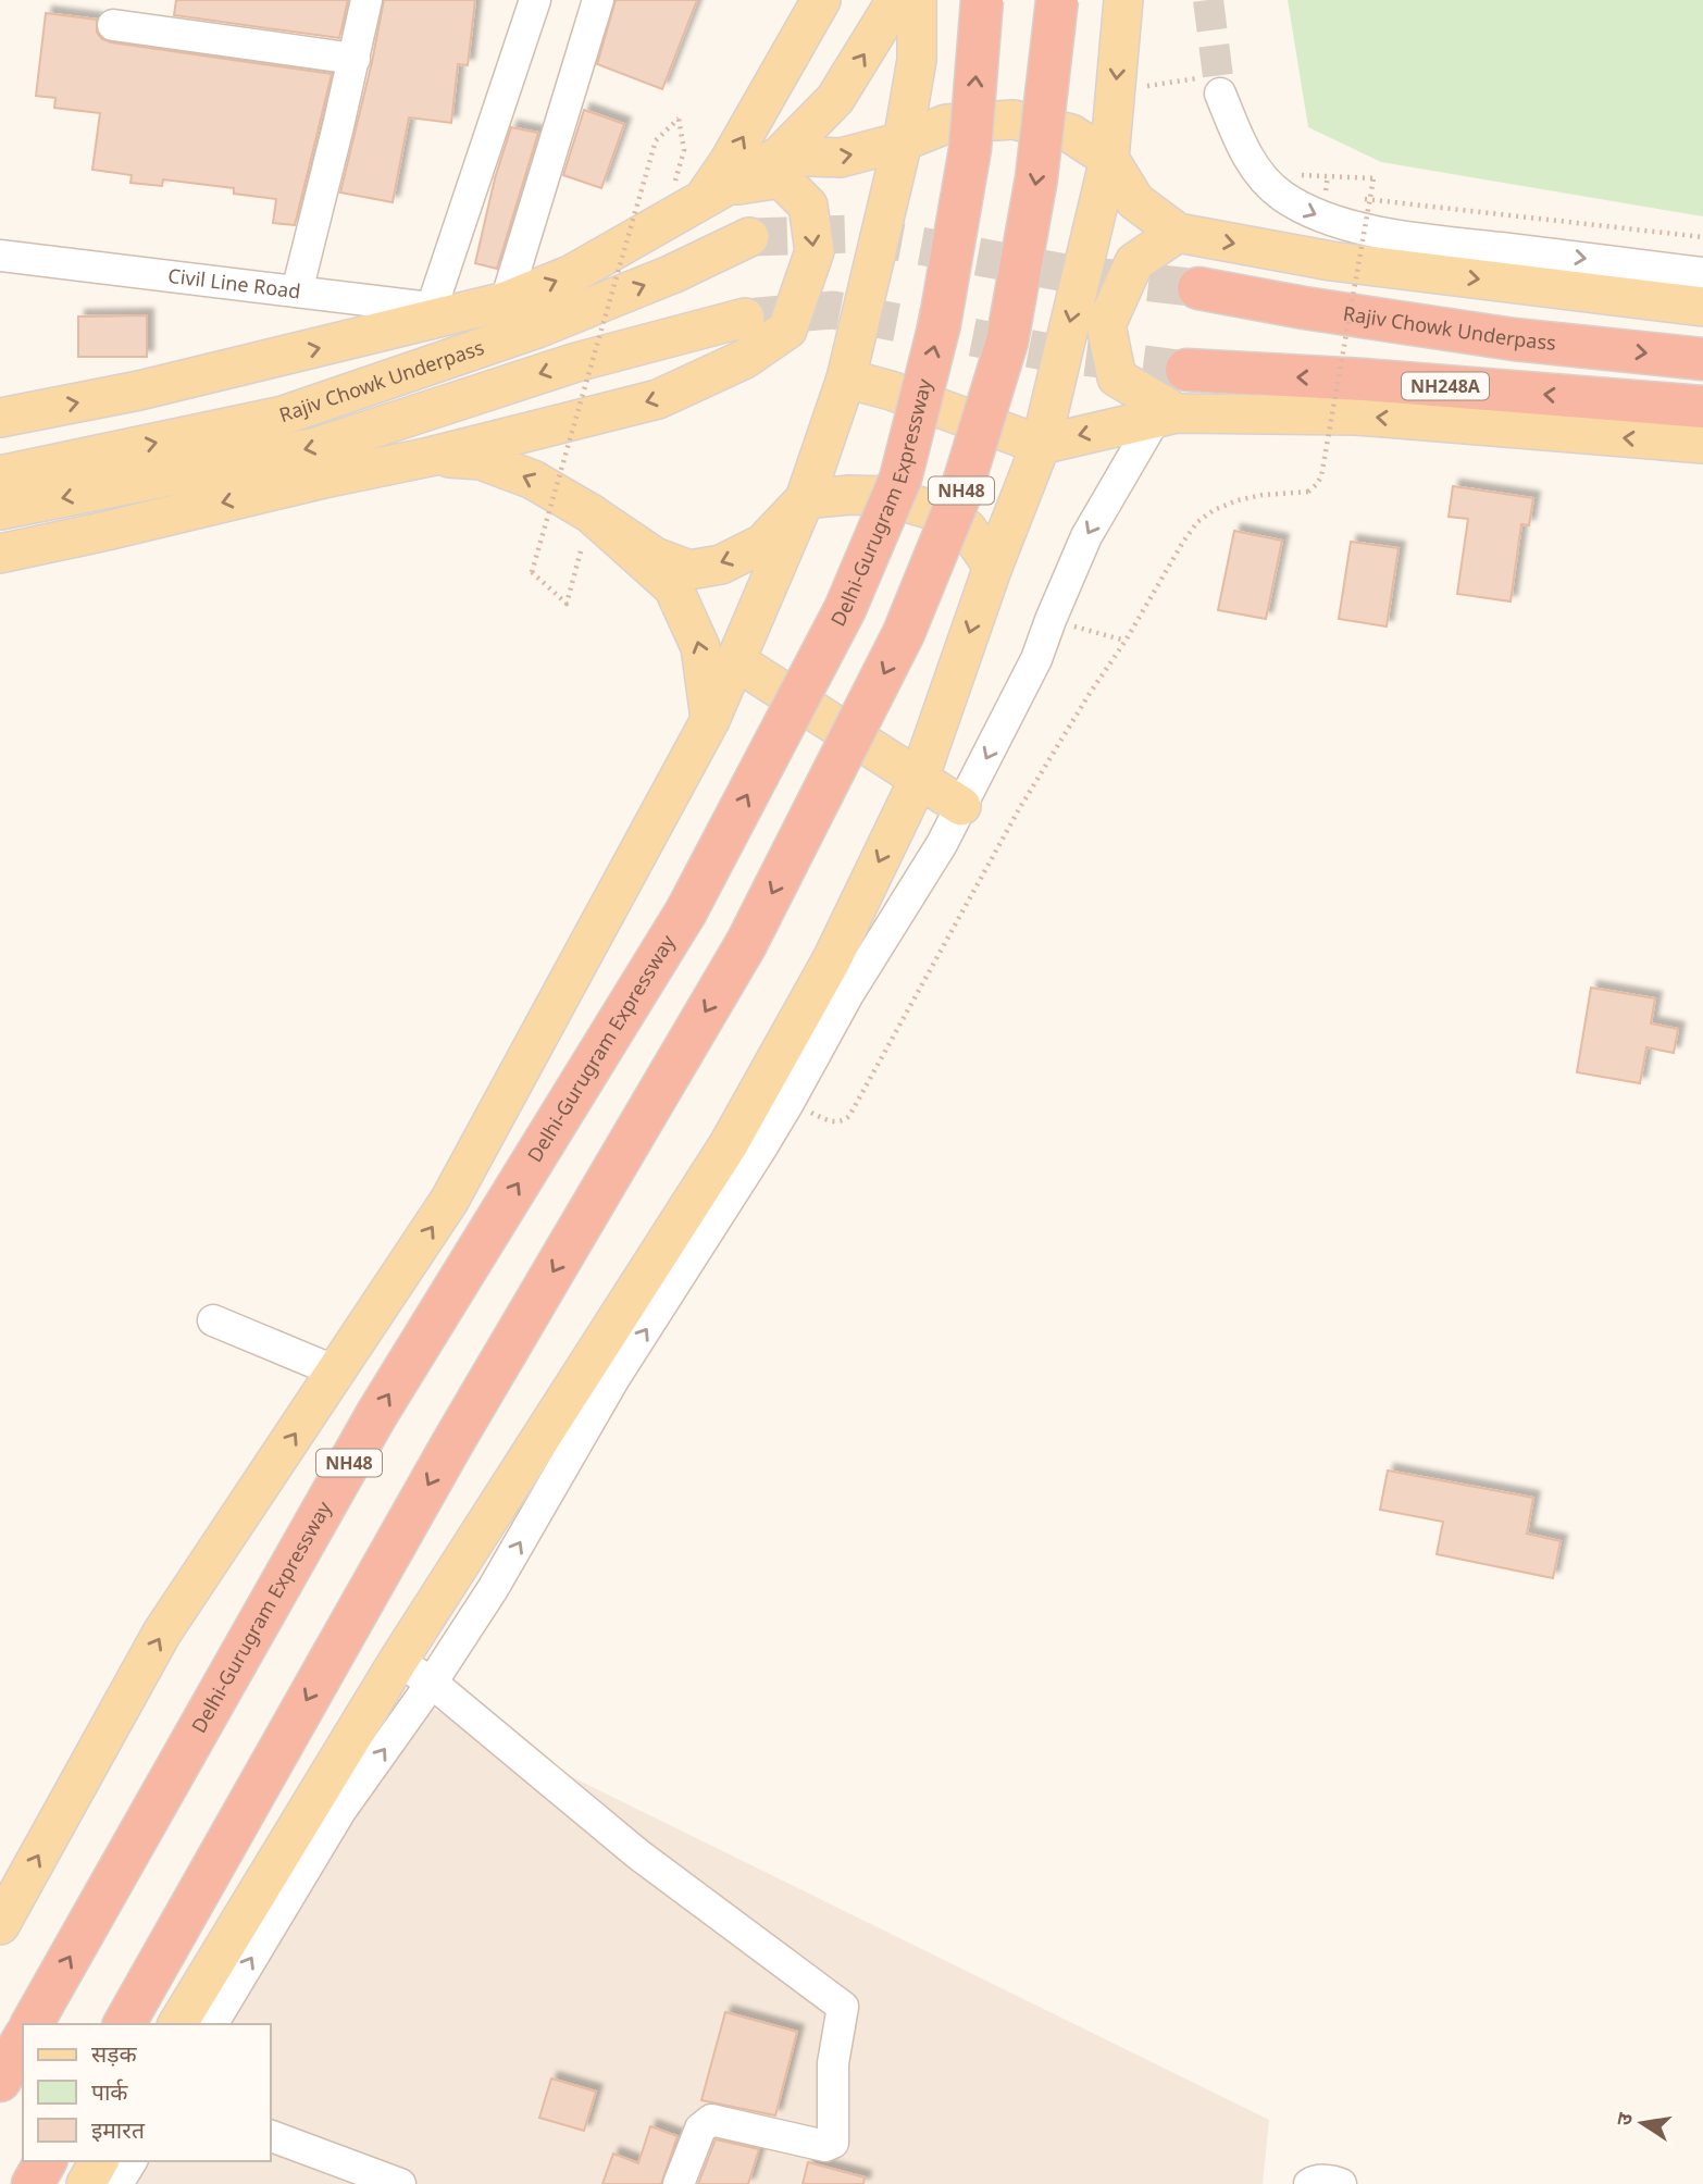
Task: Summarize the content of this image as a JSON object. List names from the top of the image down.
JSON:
{
  "streets": {
    "highway": [
      "Rajiv Chowk Underpass",
      "NH248A",
      "NH48",
      "Delhi-Gurugram Expressway"
    ],
    "street": ["Civil Line Road"]
  },
  "legend": ["सड़क", "पार्क", "इमारत"],
  "north": "left"
}
